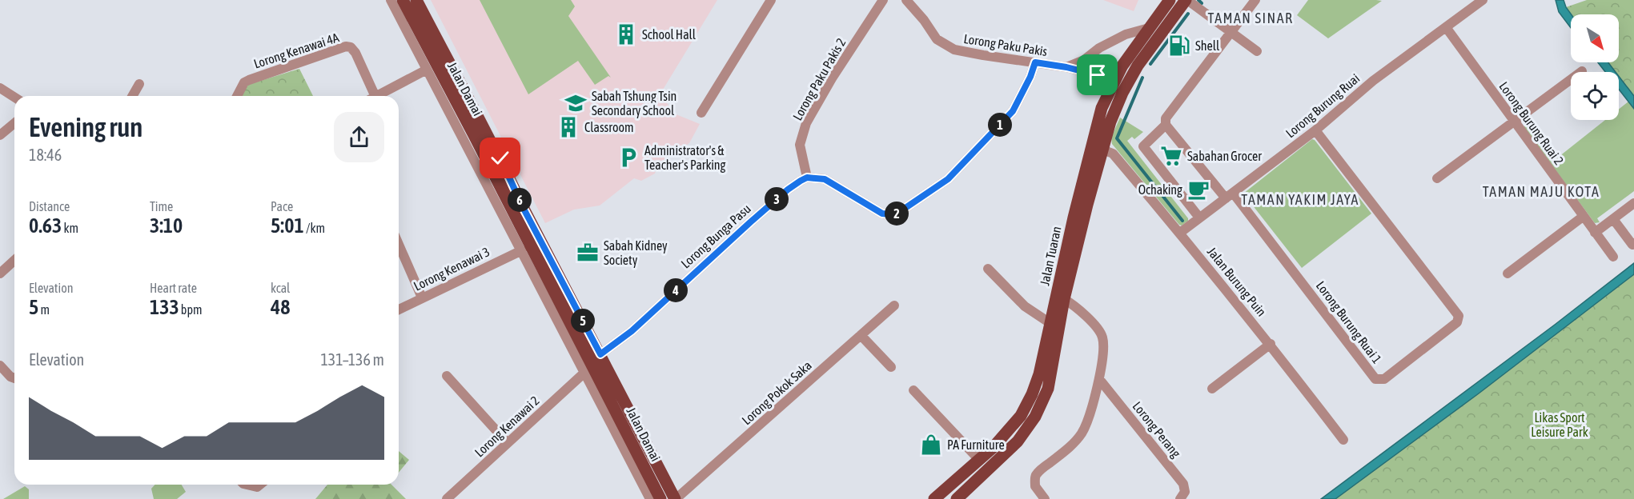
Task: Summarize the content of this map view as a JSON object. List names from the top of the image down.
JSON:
{
  "streets": {
    "main road": ["Jalan Damai", "Jalan Tuaran"],
    "street": [
      "Lorong Paku Pakis",
      "Lorong Kenawai 4A",
      "Lorong Paku Pakis 2",
      "Lorong Burung Ruai",
      "Lorong Burung Ruai 2",
      "Lorong Bunga Pasu",
      "Lorong Kenawai 3",
      "Jalan Burung Puin",
      "Lorong Burung Ruai 1",
      "Lorong Pokok Saka",
      "Lorong Kenawai 2",
      "Lorong Perang"
    ]
  },
  "crossings": [
    ["Lorong Paku Pakis", "Jalan Tuaran"],
    ["Lorong Paku Pakis 2", "Lorong Bunga Pasu"],
    ["Jalan Damai", "Lorong Bunga Pasu"],
    ["Jalan Damai", "Lorong Pokok Saka"],
    ["Lorong Burung Ruai", "Lorong Burung Ruai 2"],
    ["Lorong Burung Ruai", "Jalan Burung Puin"],
    ["Lorong Burung Ruai", "Lorong Burung Ruai 1"],
    ["Jalan Tuaran", "Jalan Burung Puin"]
  ],
  "districts": ["TAMAN SINAR", "TAMAN MAJU KOTA", "TAMAN YAKIM JAYA"],
  "parks": ["Likas Sport Leisure Park"],
  "places": {
    "building": ["School Hall", "Classroom"],
    "fuel station": ["Shell"],
    "school or university": ["Sabah Tshung Tsin Secondary School"],
    "supermarket": ["Sabahan Grocer"],
    "parking": ["Administrator's & Teacher's Parking"],
    "cafe": ["Ochaking"],
    "office": ["Sabah Kidney Society"],
    "shop": ["PA Furniture"]
  },
  "north": "bottom right",
  "page": {
    "heading": ["Evening run", "18:46"],
    "pins": [
      "1",
      "3",
      "6",
      "2",
      "4",
      "5"
    ],
    "stats": [
      ["Distance", "0.63 km"],
      ["Time", "3:10"],
      ["Pace", "5:01 /km"],
      ["Elevation", "5 m"],
      ["Heart rate", "133 bpm"],
      ["kcal", "48"]
    ],
    "chart": ["Elevation", "131–136 m"]
  }
}
